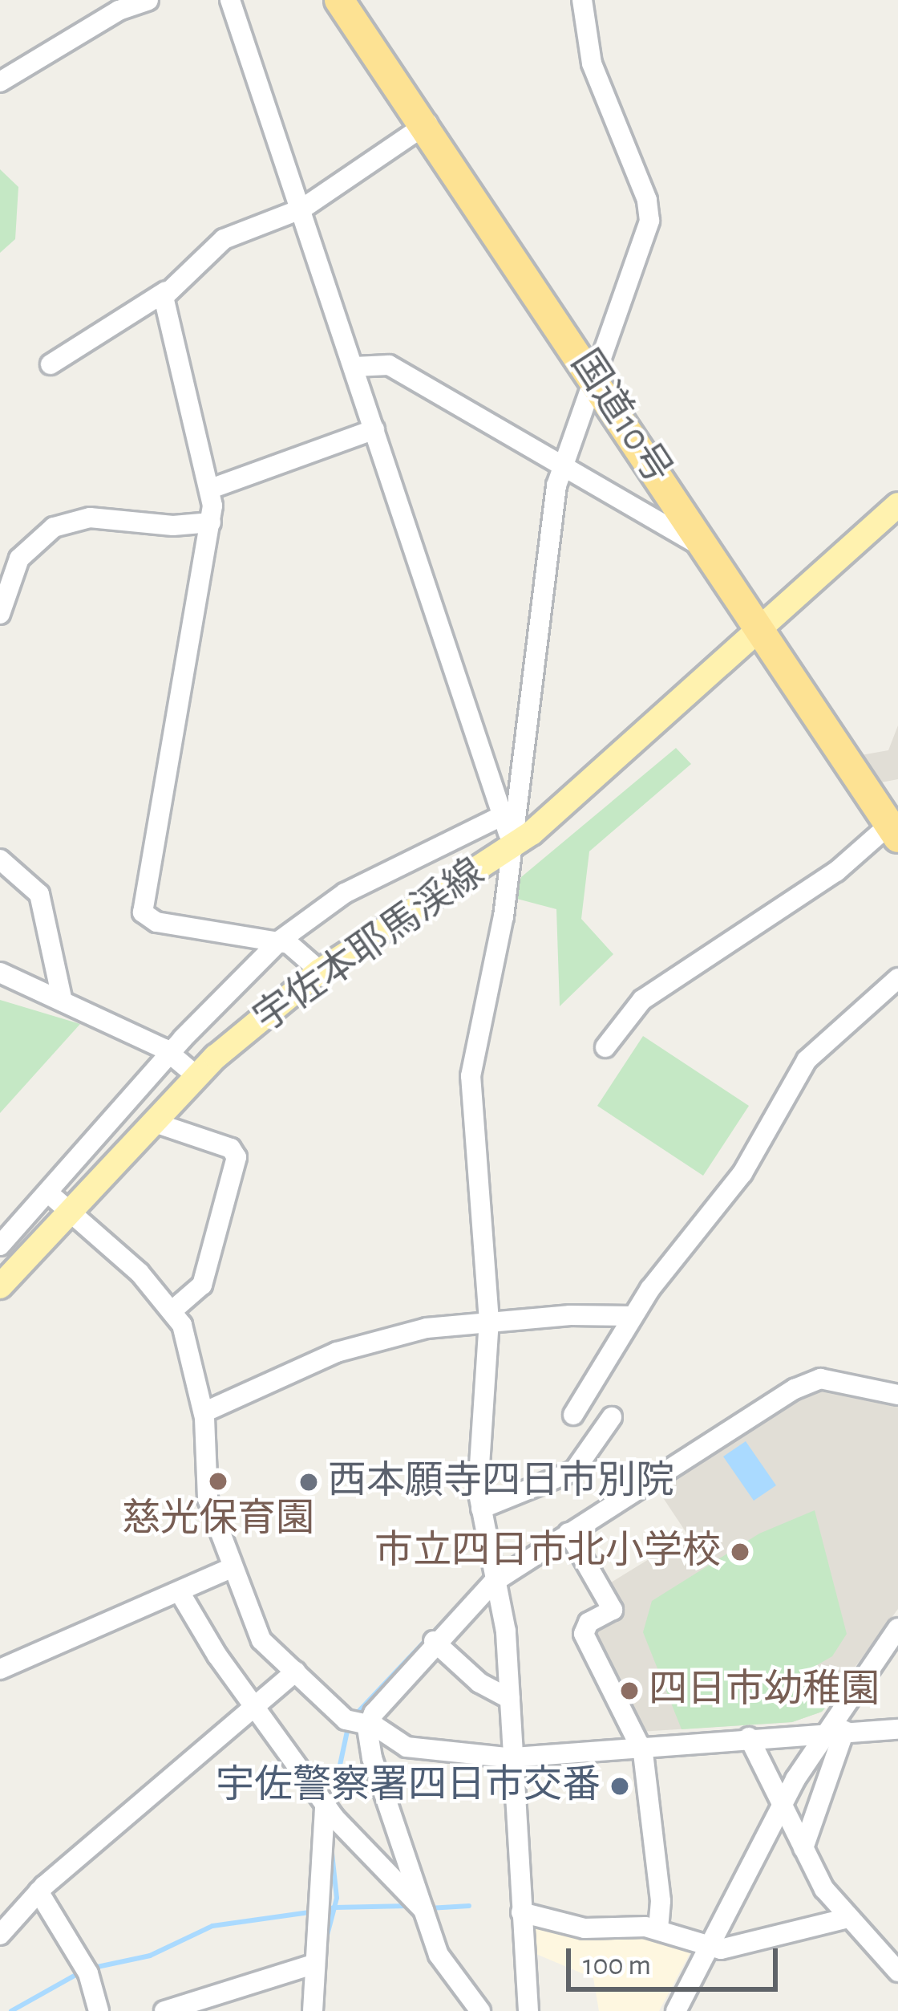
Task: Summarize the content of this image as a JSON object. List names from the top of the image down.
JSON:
{
  "streets": {
    "highway": ["国道10号"],
    "main road": ["宇佐本耶馬渓線"]
  },
  "crossings": [
    ["国道10号", "宇佐本耶馬渓線"]
  ],
  "places": [
    "慈光保育園",
    "西本願寺四日市別院",
    "市立四日市北小学校",
    "四日市幼稚園",
    "宇佐警察署四日市交番"
  ],
  "scale_bar": "100 m"
}
